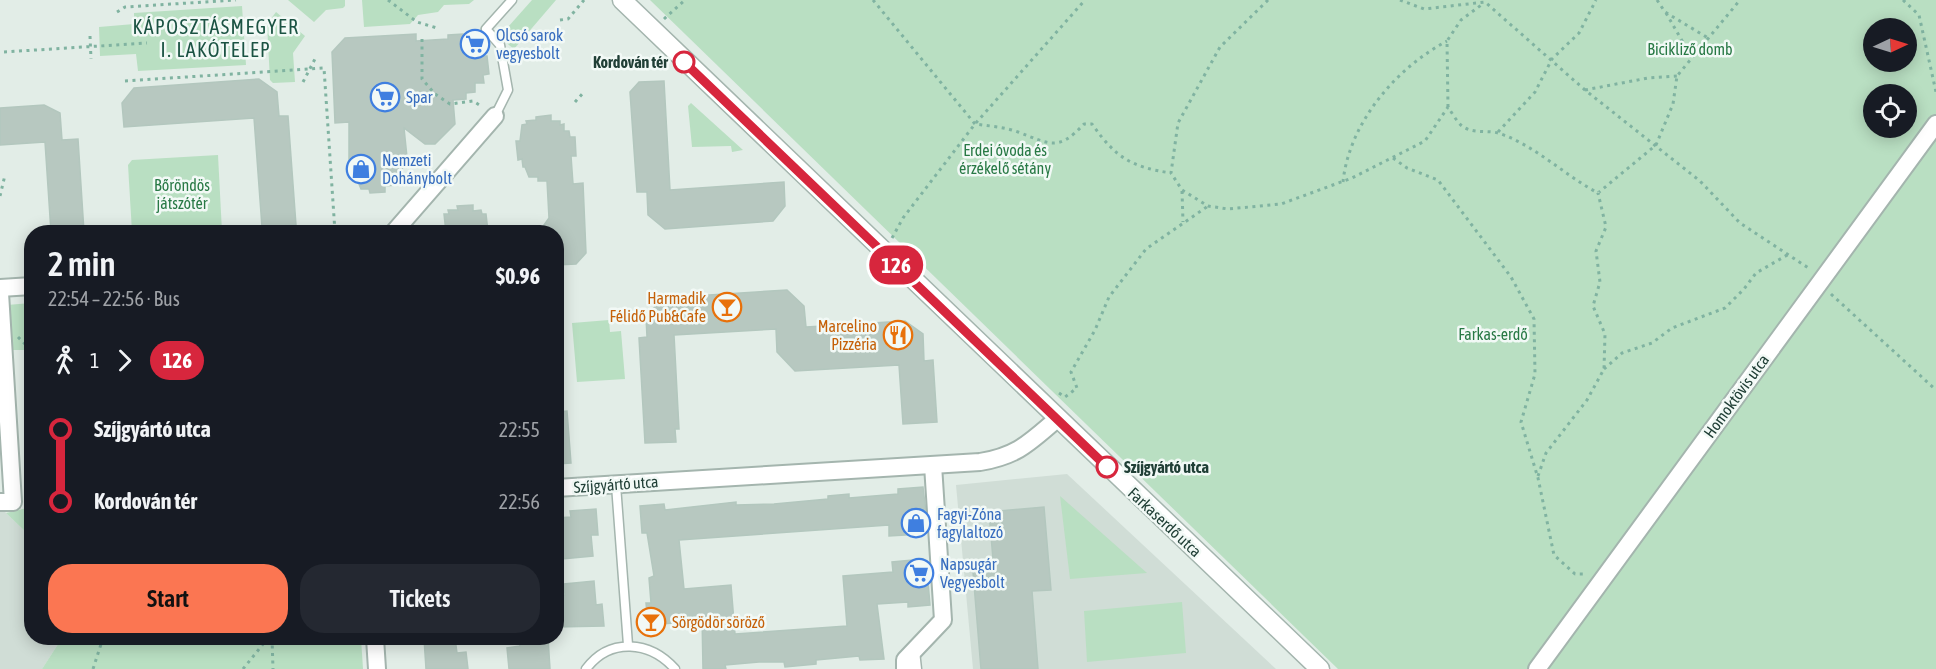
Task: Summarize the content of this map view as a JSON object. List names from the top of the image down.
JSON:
{
  "streets": {
    "street": ["Homoktövis utca", "Szíjgyártó utca", "Farkaserdő utca"]
  },
  "crossings": [
    ["Szíjgyártó utca", "Farkaserdő utca"]
  ],
  "districts": ["KÁPOSZTÁSMEGYER I. LAKÓTELEP"],
  "parks": [
    "Bicikliző domb",
    "Erdei óvoda és érzékelő sétány",
    "Bőröndös játszótér",
    "Farkas-erdő"
  ],
  "places": {
    "supermarket": ["Olcsó sarok vegyesbolt", "Spar", "Napsugár Vegyesbolt"],
    "other": ["Kordován tér", "Szíjgyártó utca"],
    "shop": ["Nemzeti Dohánybolt", "Fagyi-Zóna fagylaltozó"],
    "bar": ["Harmadik Félidő Pub&Cafe", "Sörgödör söröző"],
    "restaurant": ["Marcelino Pizzéria"]
  },
  "lines": ["bus line 126"],
  "north": "right",
  "page": {
    "on_map": "126",
    "heading": ["2 min", "22:54 – 22:56 · Bus", "$0.96"],
    "legs": ["1", "126"],
    "list": [
      {
        "name": "Szíjgyártó utca",
        "value": "22:55"
      },
      {
        "name": "Kordován tér",
        "value": "22:56"
      }
    ],
    "buttons": ["Start", "Tickets"]
  }
}
